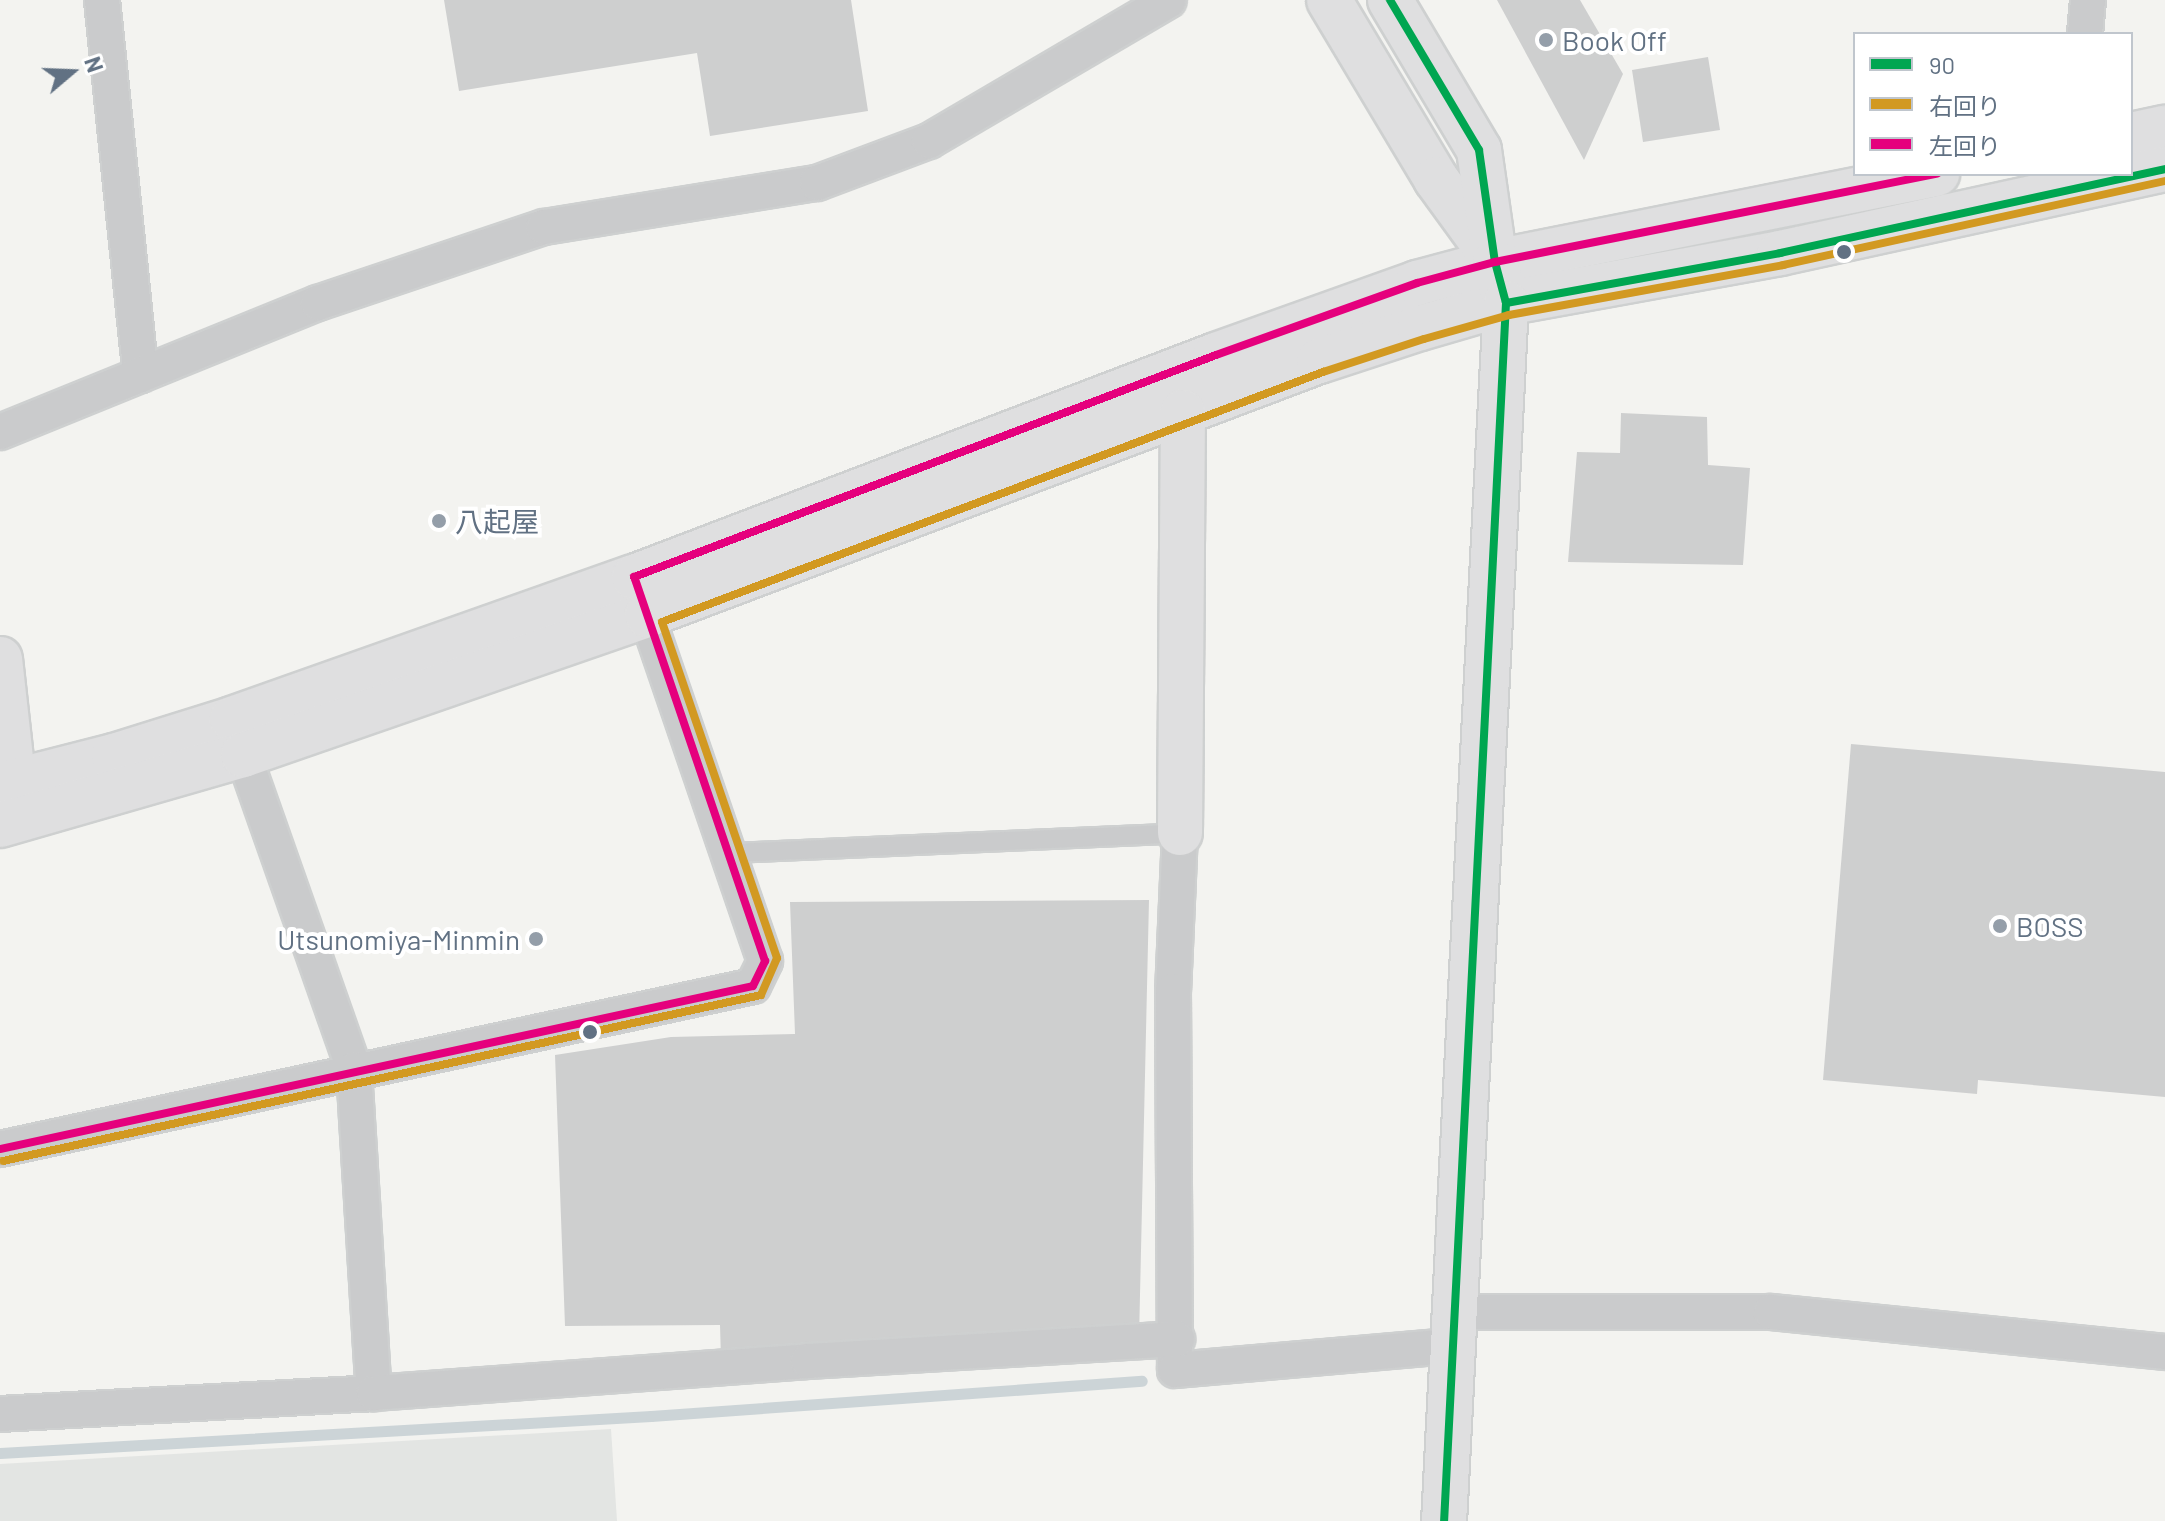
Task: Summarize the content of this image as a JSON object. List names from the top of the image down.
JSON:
{
  "places": [
    "Book Off",
    "八起屋",
    "BOSS",
    "Utsunomiya-Minmin"
  ],
  "lines": ["transit line 90", "transit line 左回り", "transit line 右回り"],
  "legend": ["90", "右回り", "左回り"],
  "north": "right"
}
